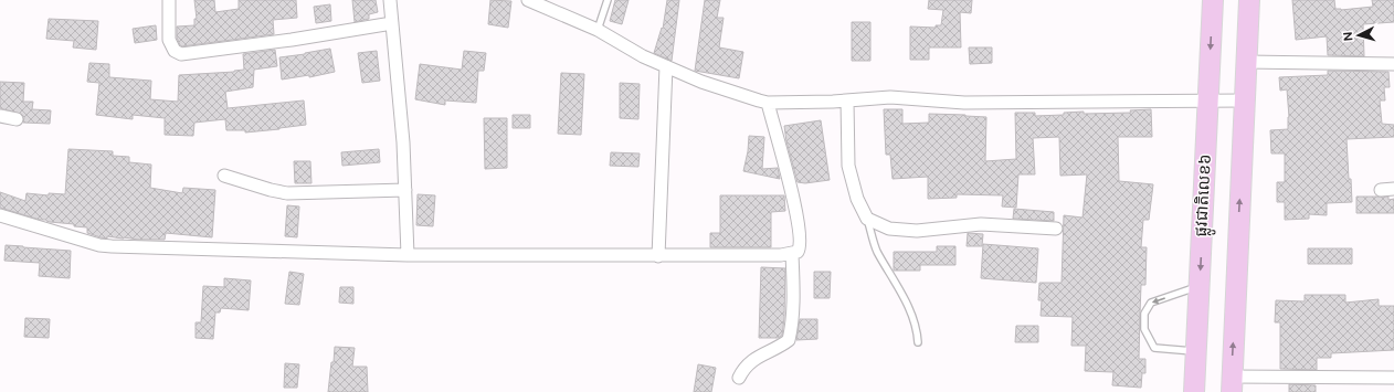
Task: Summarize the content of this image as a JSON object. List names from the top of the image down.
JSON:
{
  "streets": {
    "main road": ["ផ្លូវជាតិលេខ៦"]
  },
  "north": "left"
}
